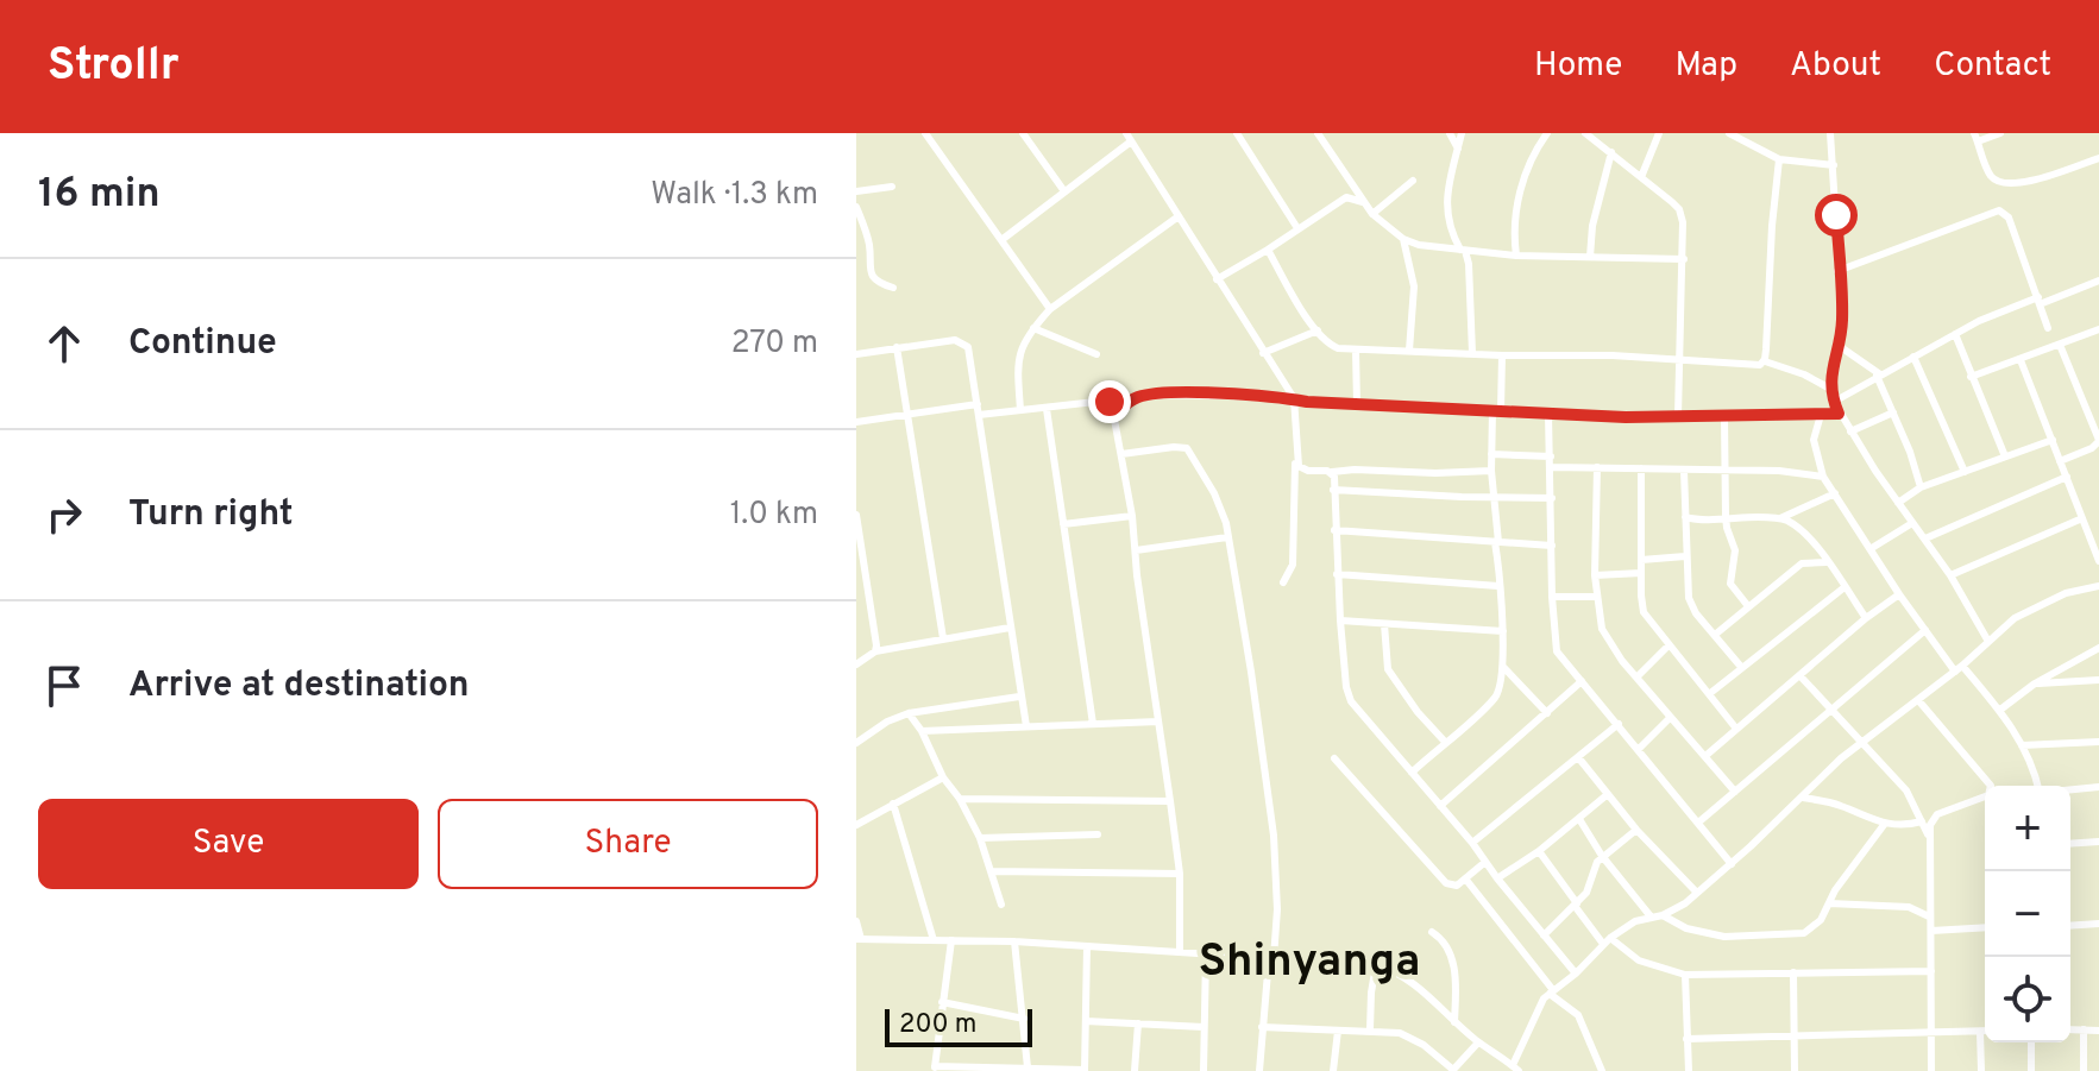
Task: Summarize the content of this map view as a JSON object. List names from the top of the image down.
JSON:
{
  "districts": ["Shinyanga"],
  "scale_bar": "200 m",
  "page": {
    "header": "Strollr",
    "nav": [
      "Home",
      "Map",
      "About",
      "Contact"
    ],
    "heading": ["16 min", "Walk · 1.3 km"],
    "list": [
      ["Continue", "270 m"],
      ["Turn right", "1.0 km"],
      "Arrive at destination"
    ],
    "buttons": ["Save", "Share"],
    "map_buttons": ["+", "−"],
    "scale": "200 m"
  }
}
